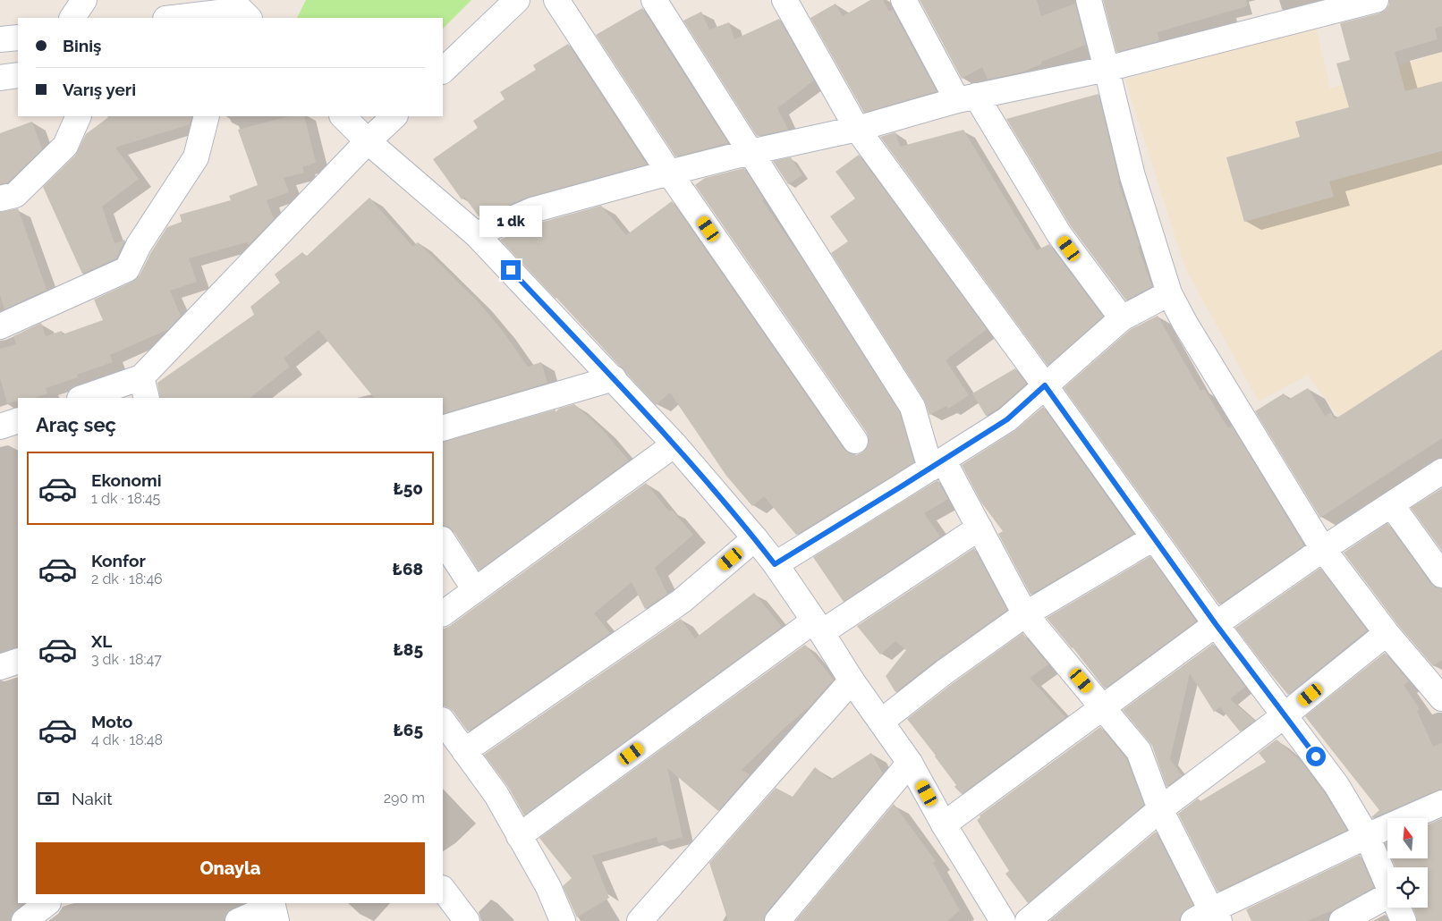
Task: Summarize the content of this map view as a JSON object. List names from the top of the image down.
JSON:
{
  "north": "top",
  "page": {
    "banner": ["Biniş", "Varış yeri"],
    "bubble": "1 dk",
    "heading": "Araç seç",
    "list": [
      {
        "name": "Ekonomi",
        "note": "1 dk · 18:45",
        "value": "₺50"
      },
      {
        "name": "Konfor",
        "note": "2 dk · 18:46",
        "value": "₺68"
      },
      {
        "name": "XL",
        "note": "3 dk · 18:47",
        "value": "₺85"
      },
      {
        "name": "Moto",
        "note": "4 dk · 18:48",
        "value": "₺65"
      }
    ],
    "pay": ["Nakit", "290 m"],
    "buttons": "Onayla"
  }
}
